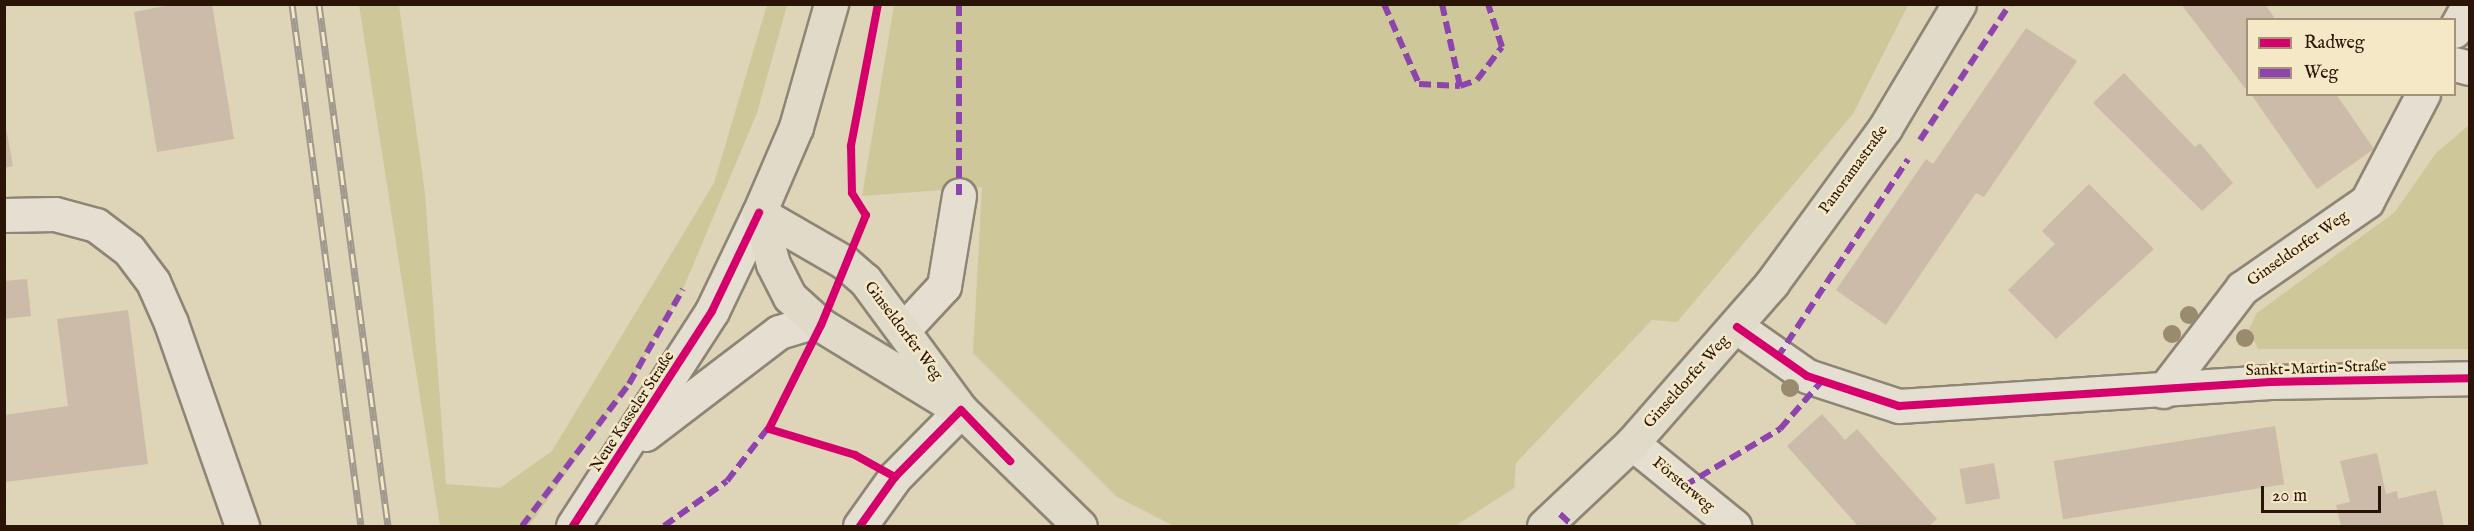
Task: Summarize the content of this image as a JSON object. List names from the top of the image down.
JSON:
{
  "streets": {
    "main road": ["Panoramastraße", "Ginseldorfer Weg", "Neue Kasseler Straße"],
    "street": ["Sankt-Martin-Straße", "Försterweg"]
  },
  "crossings": [
    ["Panoramastraße", "Ginseldorfer Weg"],
    ["Ginseldorfer Weg", "Sankt-Martin-Straße"],
    ["Ginseldorfer Weg", "Neue Kasseler Straße"],
    ["Ginseldorfer Weg", "Försterweg"]
  ],
  "legend": ["Radweg", "Weg"],
  "scale_bar": "20 m"
}
